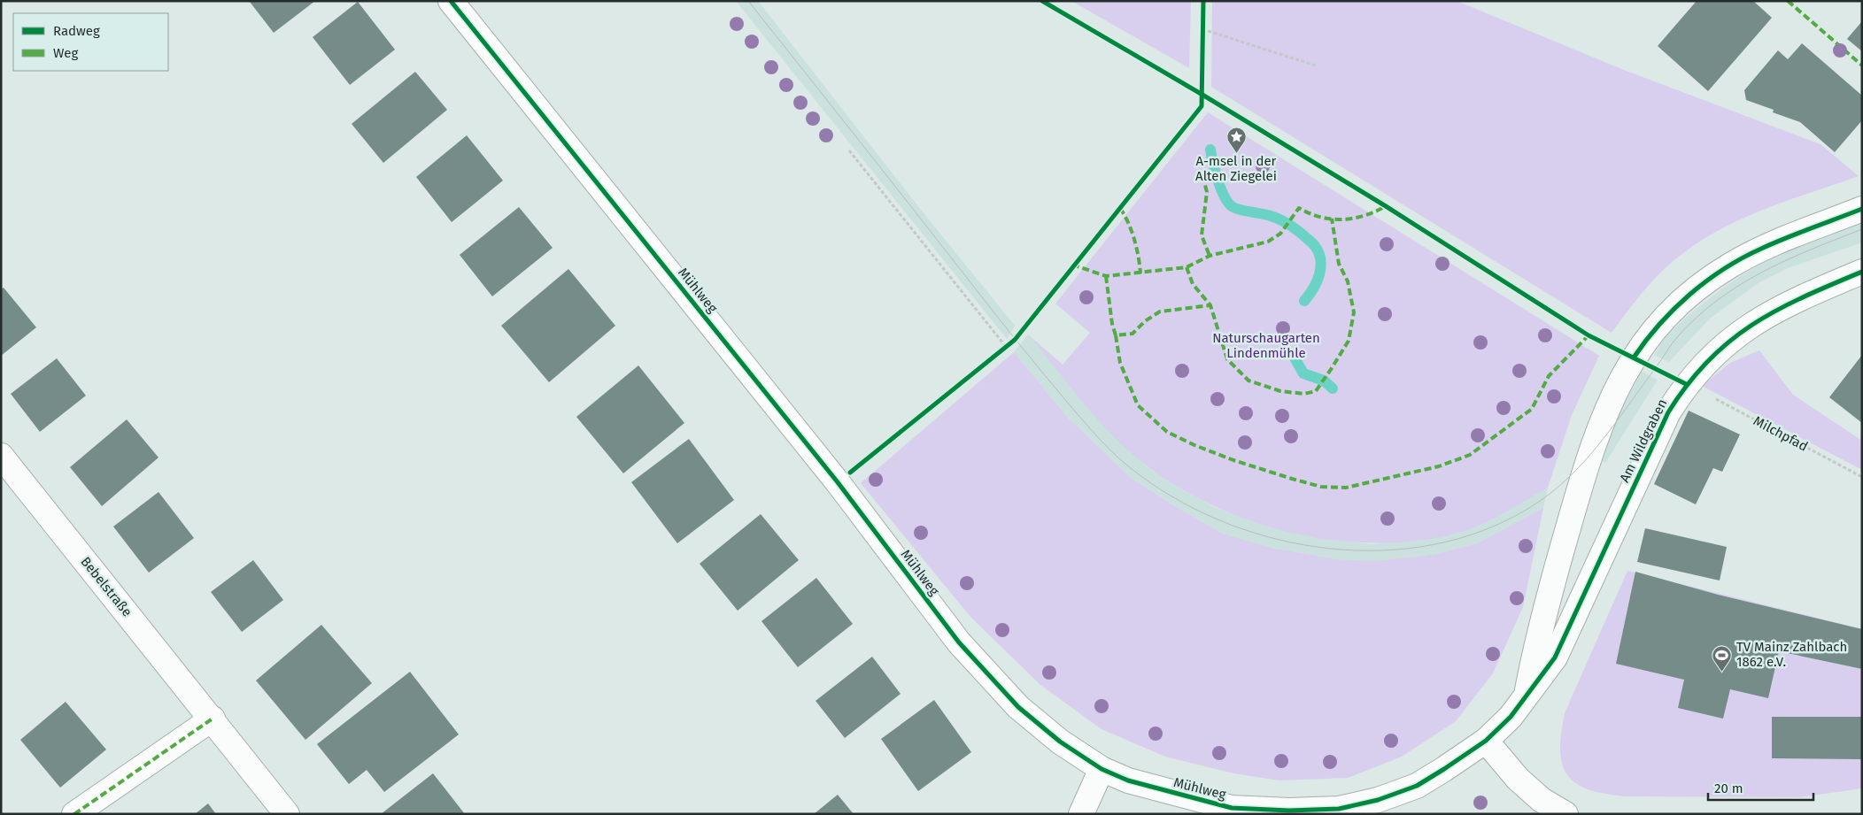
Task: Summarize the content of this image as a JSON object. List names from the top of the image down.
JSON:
{
  "streets": {
    "street": ["Mühlweg", "Am Wildgraben", "Bebelstraße"],
    "path": ["Milchpfad"]
  },
  "crossings": [
    ["Mühlweg", "Am Wildgraben"]
  ],
  "parks": ["Naturschaugarten Lindenmühle"],
  "places": {
    "place": ["A-msel in der Alten Ziegelei"],
    "sports": ["TV Mainz Zahlbach 1862 e.V."]
  },
  "legend": ["Radweg", "Weg"],
  "scale_bar": "20 m"
}
